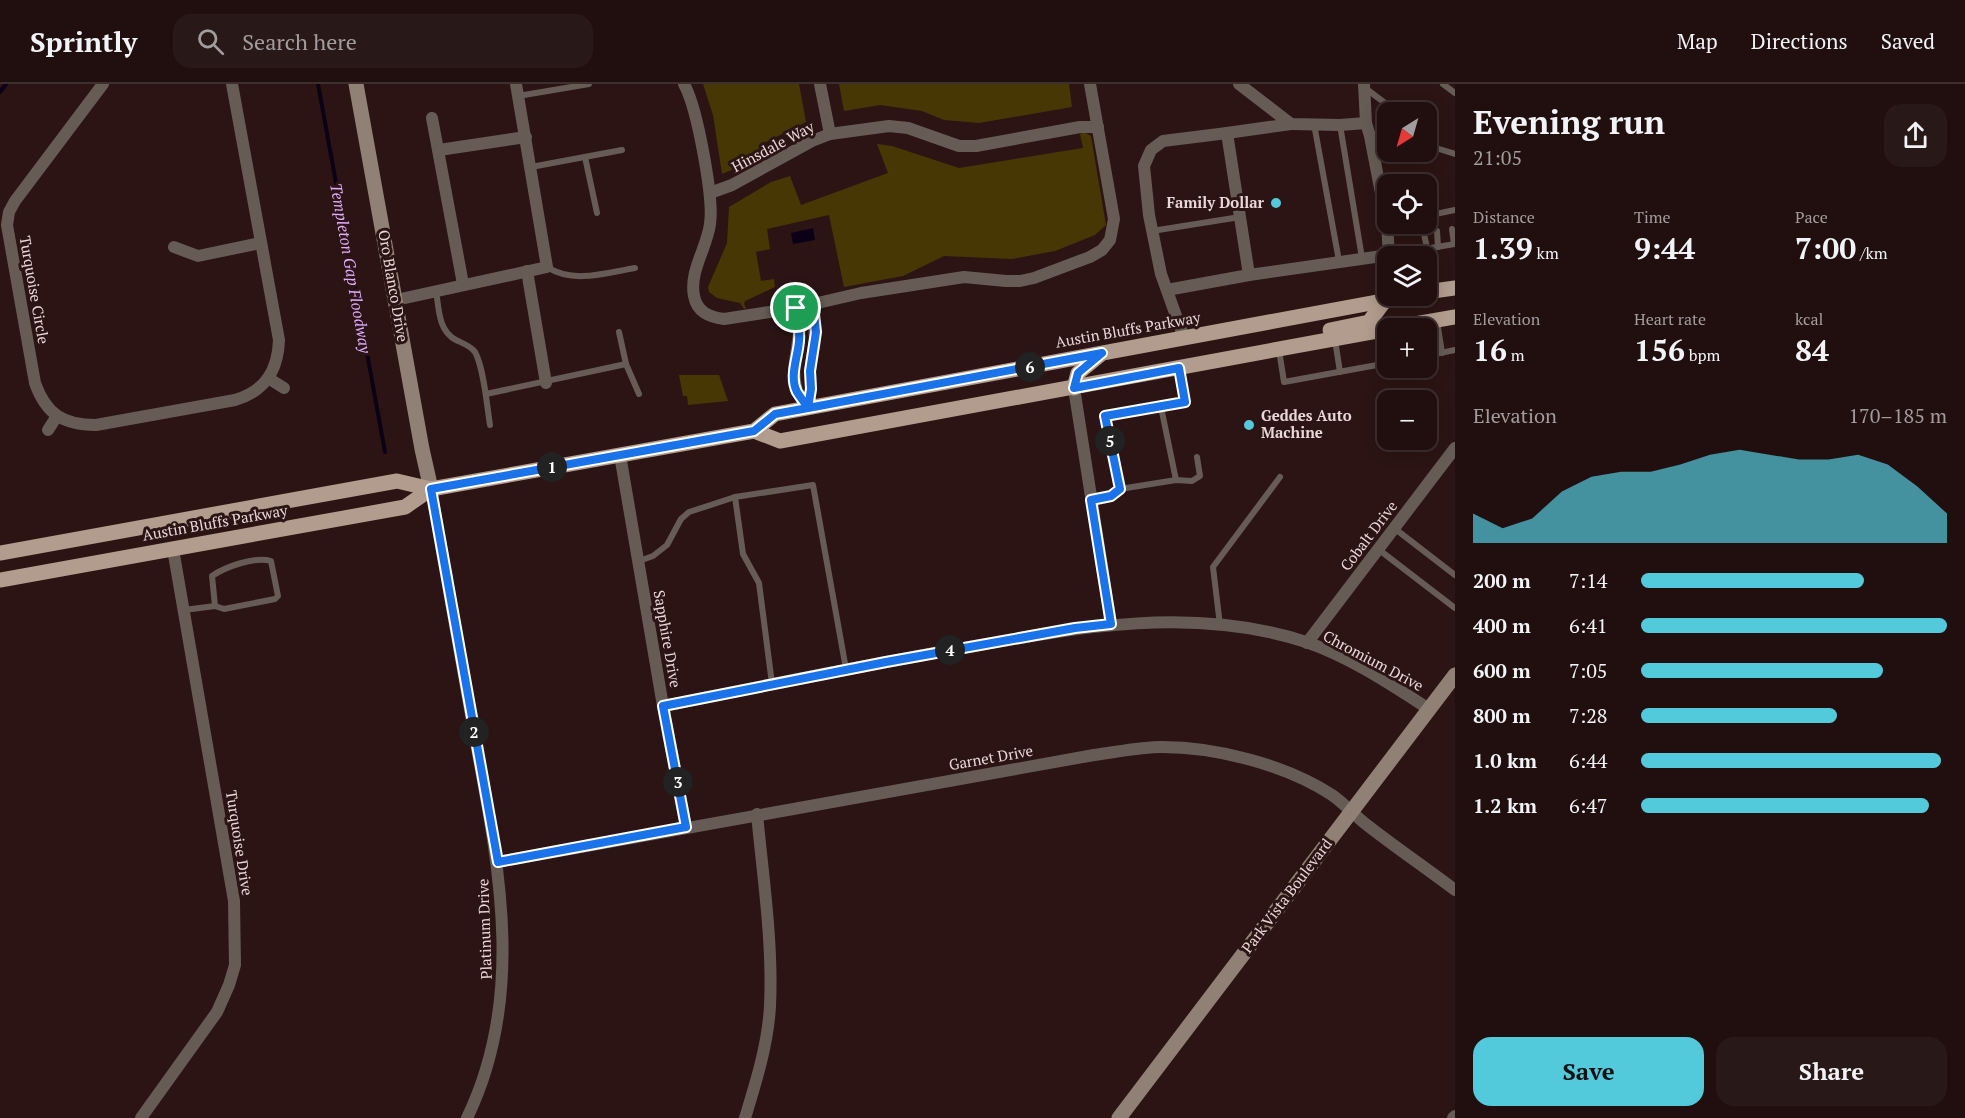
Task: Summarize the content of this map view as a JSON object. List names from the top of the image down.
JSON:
{
  "streets": {
    "main road": ["Austin Bluffs Parkway"],
    "street": [
      "Hinsdale Way",
      "Oro Blanco Drive",
      "Turquoise Circle",
      "Cobalt Drive",
      "Sapphire Drive",
      "Chromium Drive",
      "Garnet Drive",
      "Turquoise Drive",
      "Park Vista Boulevard",
      "Platinum Drive"
    ]
  },
  "crossings": [
    ["Oro Blanco Drive", "Austin Bluffs Parkway"],
    ["Oro Blanco Drive", "Platinum Drive"],
    ["Austin Bluffs Parkway", "Sapphire Drive"],
    ["Austin Bluffs Parkway", "Turquoise Drive"],
    ["Austin Bluffs Parkway", "Platinum Drive"],
    ["Cobalt Drive", "Chromium Drive"],
    ["Sapphire Drive", "Chromium Drive"],
    ["Sapphire Drive", "Garnet Drive"],
    ["Chromium Drive", "Park Vista Boulevard"],
    ["Garnet Drive", "Park Vista Boulevard"],
    ["Garnet Drive", "Platinum Drive"]
  ],
  "water": ["Templeton Gap Floodway"],
  "places": ["Family Dollar", "Geddes Auto Machine"],
  "north": "bottom left",
  "page": {
    "header": "Sprintly",
    "search": "Search here",
    "nav": ["Map", "Directions", "Saved"],
    "heading": ["Evening run", "21:05"],
    "map_buttons": ["+", "−"],
    "stats": [
      ["Distance", "1.39 km"],
      ["Time", "9:44"],
      ["Pace", "7:00 /km"],
      ["Elevation", "16 m"],
      ["Heart rate", "156 bpm"],
      ["kcal", "84"]
    ],
    "pins": [
      "6",
      "5",
      "1",
      "4",
      "2",
      "3"
    ],
    "chart": ["Elevation", "170–185 m"],
    "list": [
      {
        "name": "200 m",
        "note": "7:14"
      },
      {
        "name": "400 m",
        "note": "6:41"
      },
      {
        "name": "600 m",
        "note": "7:05"
      },
      {
        "name": "800 m",
        "note": "7:28"
      },
      {
        "name": "1.0 km",
        "note": "6:44"
      },
      {
        "name": "1.2 km",
        "note": "6:47"
      }
    ],
    "buttons": ["Save", "Share"]
  }
}
